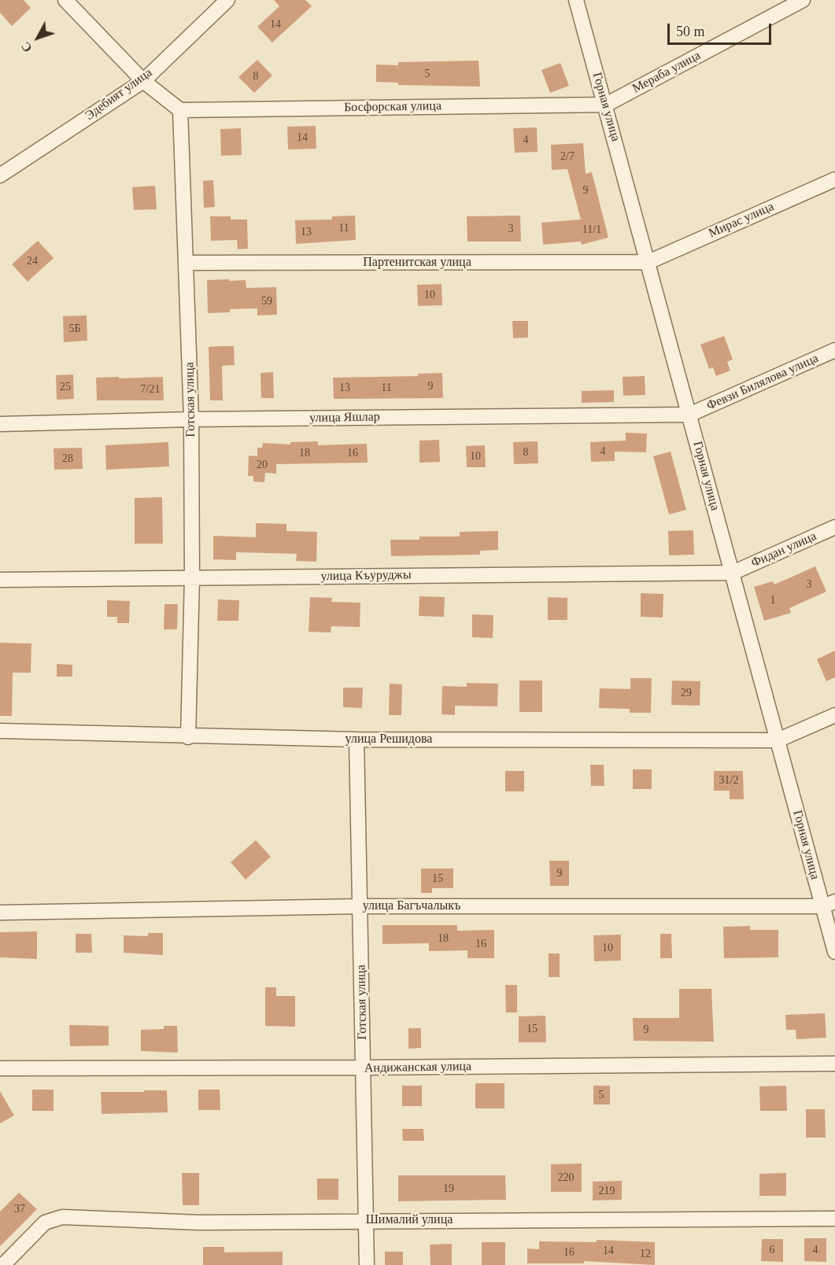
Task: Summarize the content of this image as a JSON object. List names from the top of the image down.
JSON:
{
  "streets": {
    "street": [
      "Мераба улица",
      "Эдебият улица",
      "Босфорская улица",
      "Горная улица",
      "Мирас улица",
      "Партенитская улица",
      "Февзи Билялова улица",
      "Готская улица",
      "улица Яшлар",
      "Фидан улица",
      "улица Къуруджы",
      "улица Решидова",
      "улица Багъчалыкъ",
      "Андижанская улица",
      "Шималий улица"
    ]
  },
  "crossings": [
    ["Мераба улица", "Босфорская улица"],
    ["Мераба улица", "Горная улица"],
    ["Босфорская улица", "Горная улица"],
    ["Босфорская улица", "Готская улица"],
    ["Горная улица", "Мирас улица"],
    ["Горная улица", "Партенитская улица"],
    ["Горная улица", "Февзи Билялова улица"],
    ["Горная улица", "улица Яшлар"],
    ["Горная улица", "Фидан улица"],
    ["Горная улица", "улица Къуруджы"],
    ["Горная улица", "улица Решидова"],
    ["Горная улица", "улица Багъчалыкъ"],
    ["Мирас улица", "Партенитская улица"],
    ["Партенитская улица", "Готская улица"],
    ["Февзи Билялова улица", "улица Яшлар"],
    ["Готская улица", "улица Яшлар"],
    ["Готская улица", "улица Къуруджы"],
    ["Готская улица", "улица Решидова"],
    ["Готская улица", "улица Багъчалыкъ"],
    ["Готская улица", "Андижанская улица"],
    ["Готская улица", "Шималий улица"],
    ["Фидан улица", "улица Къуруджы"]
  ],
  "house_numbers": [
    "14",
    "5",
    "8",
    "14",
    "4",
    "2/7",
    "9",
    "11",
    "3",
    "11/1",
    "13",
    "24",
    "10",
    "59",
    "5Б",
    "9",
    "25",
    "13",
    "11",
    "7/21",
    "4",
    "8",
    "18",
    "16",
    "10",
    "28",
    "20",
    "3",
    "1",
    "29",
    "31/2",
    "9",
    "15",
    "18",
    "16",
    "10",
    "15",
    "9",
    "5",
    "220",
    "19",
    "219",
    "37",
    "6",
    "4",
    "14",
    "16",
    "12"
  ],
  "scale_bar": "50 m",
  "north": "bottom left"
}
